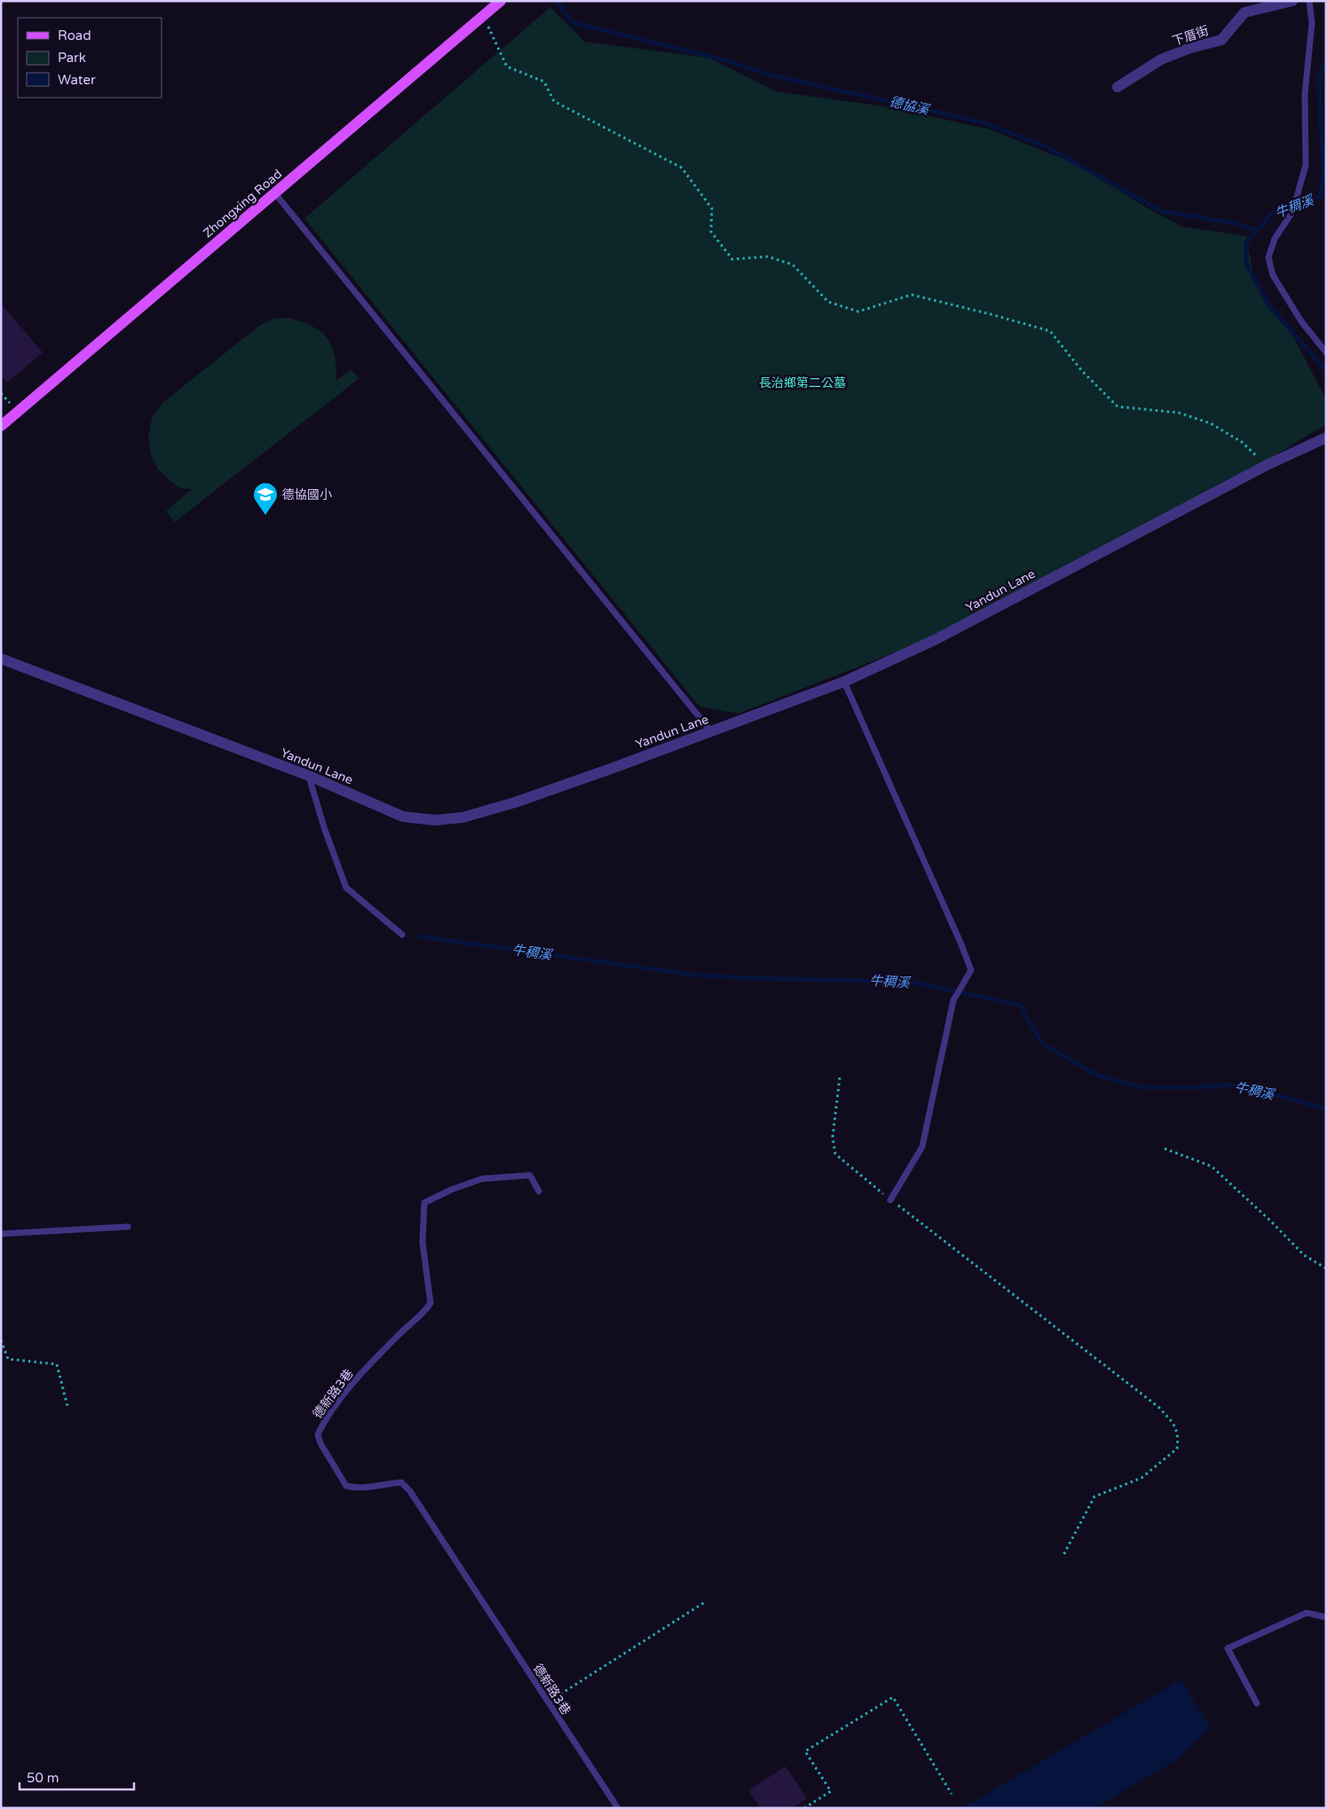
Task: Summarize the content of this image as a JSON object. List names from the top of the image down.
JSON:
{
  "streets": {
    "main road": ["Zhongxing Road"],
    "street": ["下厝街", "Yandun Lane"],
    "lane": ["德新路3巷"]
  },
  "water": ["德協溪", "牛稠溪"],
  "parks": ["長治鄉第二公墓"],
  "places": {
    "school or university": ["德協國小"]
  },
  "legend": ["Road", "Park", "Water"],
  "scale_bar": "50 m"
}
